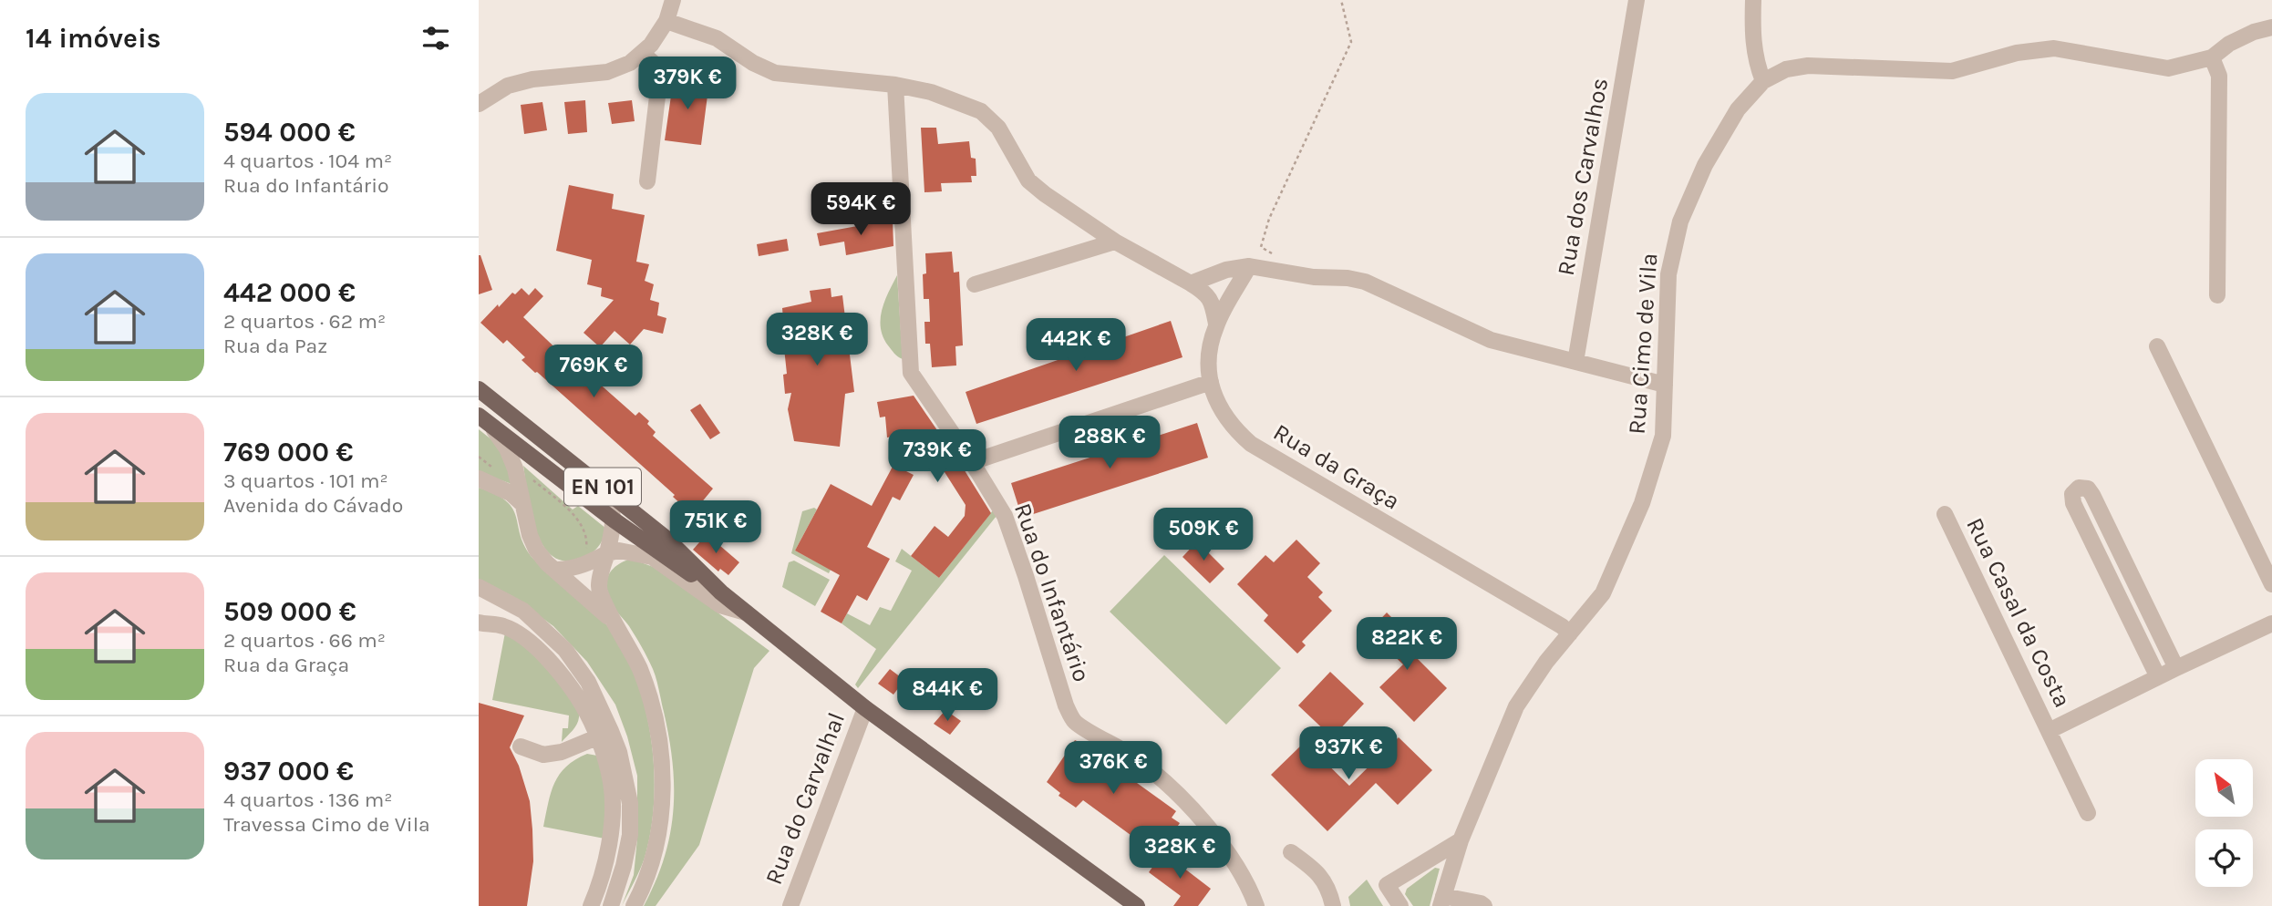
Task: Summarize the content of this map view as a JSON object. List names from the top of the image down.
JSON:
{
  "streets": {
    "main road": ["EN 101"],
    "street": [
      "Rua dos Carvalhos",
      "Rua Cimo de Vila",
      "Rua da Graça",
      "Rua do Infantário",
      "Rua Casal da Costa",
      "Rua do Carvalhal"
    ]
  },
  "crossings": [
    ["Rua Cimo de Vila", "Rua da Graça"],
    ["EN 101", "Rua do Carvalhal"]
  ],
  "north": "top left",
  "page": {
    "heading": "14 imóveis",
    "price": [
      "379K €",
      "594K €",
      "328K €",
      "442K €",
      "769K €",
      "288K €",
      "739K €",
      "751K €",
      "509K €",
      "822K €",
      "844K €",
      "937K €",
      "376K €",
      "328K €"
    ],
    "list": [
      {
        "name": "594 000 €",
        "note": "4 quartos · 104 m² · Rua do Infantário"
      },
      {
        "name": "442 000 €",
        "note": "2 quartos · 62 m² · Rua da Paz"
      },
      {
        "name": "769 000 €",
        "note": "3 quartos · 101 m² · Avenida do Cávado"
      },
      {
        "name": "509 000 €",
        "note": "2 quartos · 66 m² · Rua da Graça"
      },
      {
        "name": "937 000 €",
        "note": "4 quartos · 136 m² · Travessa Cimo de Vila"
      }
    ]
  }
}
